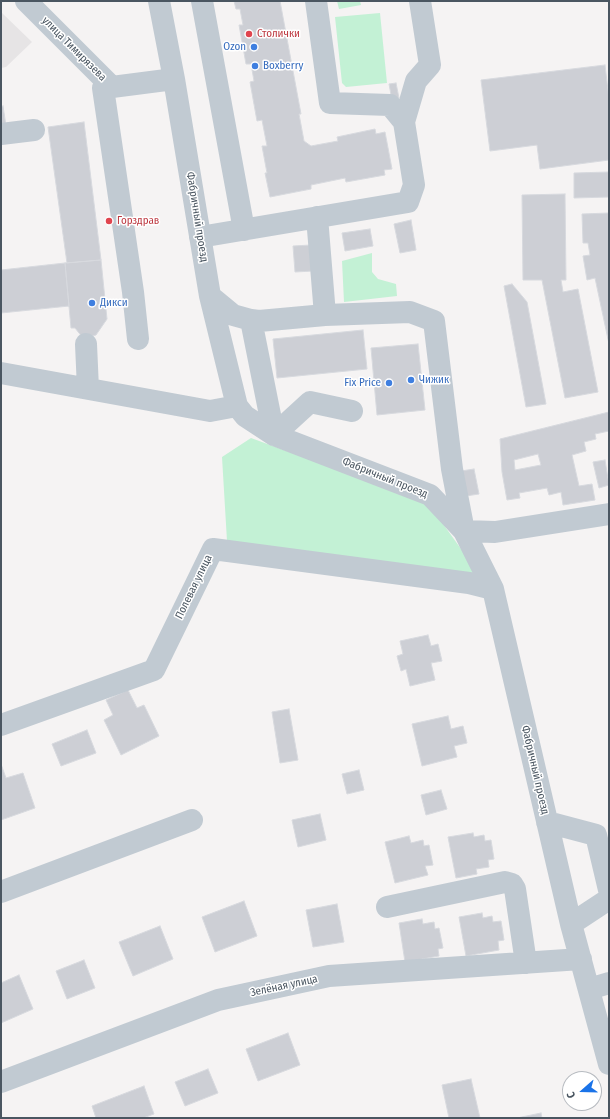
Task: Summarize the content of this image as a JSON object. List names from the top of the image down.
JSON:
{
  "streets": {
    "street": [
      "улица Тимирязева",
      "Фабричный проезд",
      "Полевая улица",
      "Зелёная улица"
    ]
  },
  "crossings": [
    ["улица Тимирязева", "Фабричный проезд"],
    ["Фабричный проезд", "Полевая улица"],
    ["Фабричный проезд", "Зелёная улица"]
  ],
  "places": [
    "Столички",
    "Ozon",
    "Boxberry",
    "Горздрав",
    "Дикси",
    "Чижик",
    "Fix Price"
  ],
  "north": "left"
}
